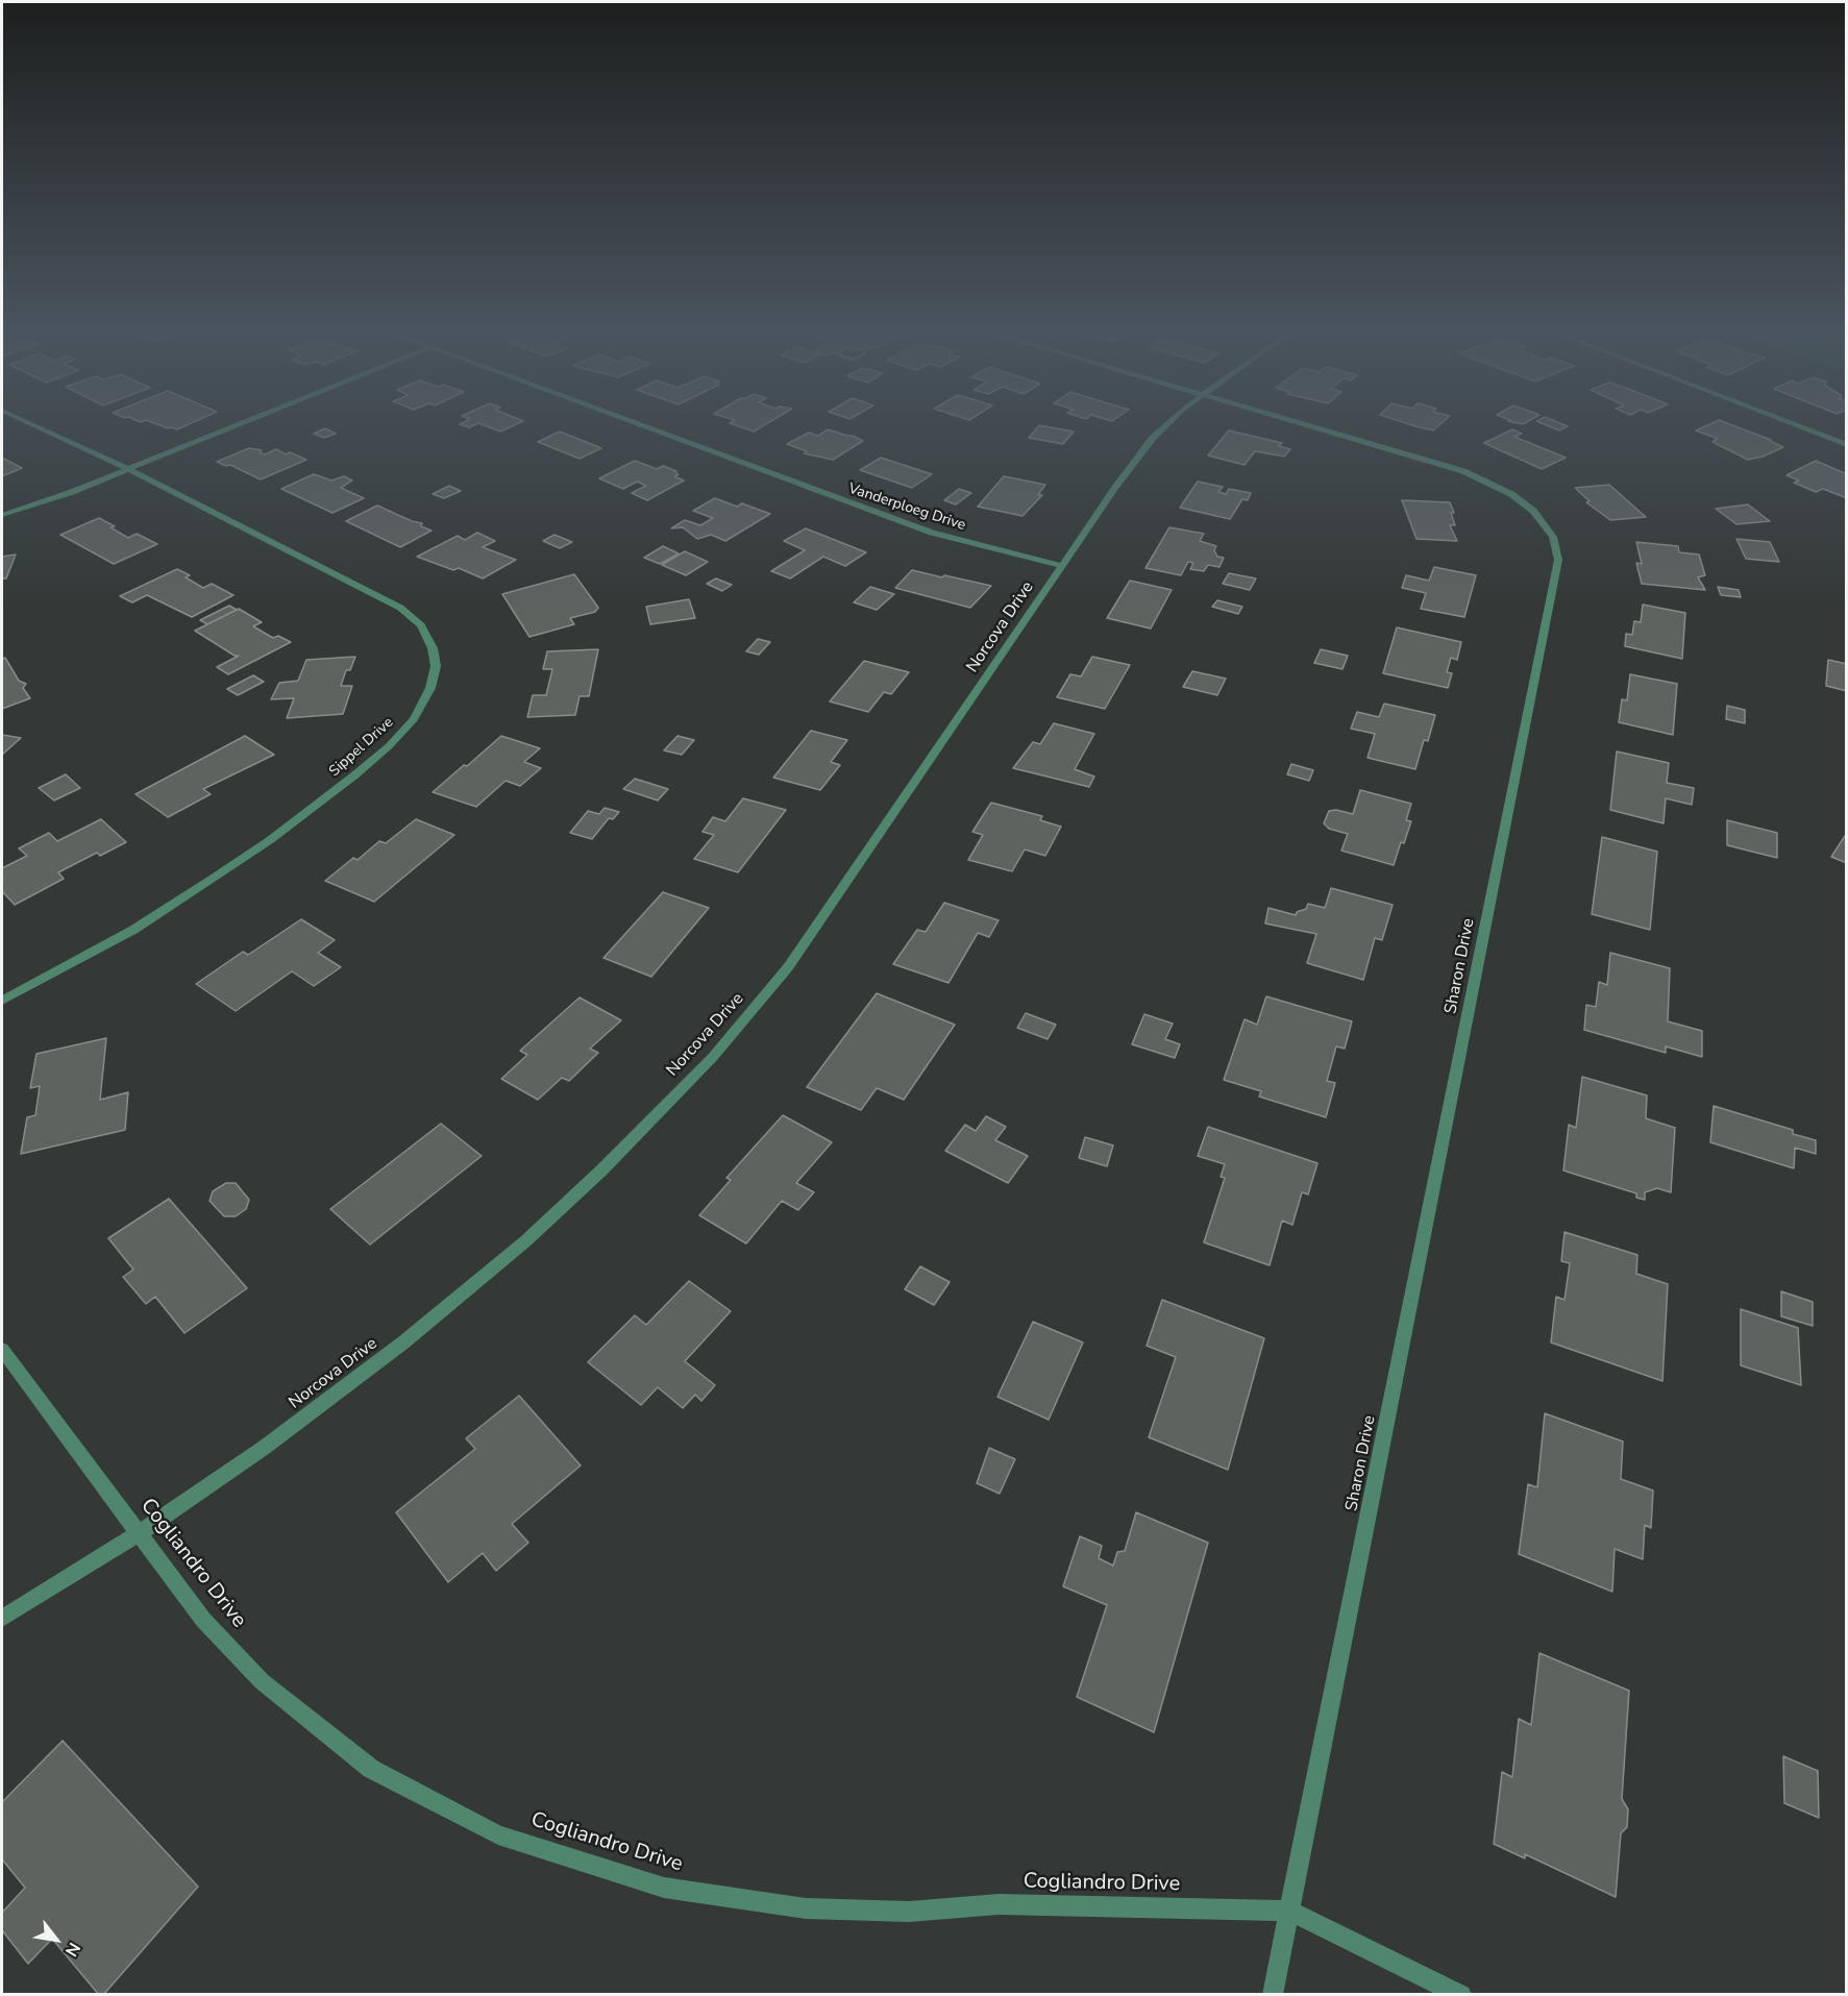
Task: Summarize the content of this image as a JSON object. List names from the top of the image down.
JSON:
{
  "streets": {
    "street": [
      "Vanderploeg Drive",
      "Norcova Drive",
      "Sippel Drive",
      "Sharon Drive",
      "Cogliandro Drive"
    ]
  },
  "crossings": [
    ["Vanderploeg Drive", "Norcova Drive"],
    ["Norcova Drive", "Cogliandro Drive"],
    ["Sharon Drive", "Cogliandro Drive"]
  ],
  "north": "bottom right"
}
